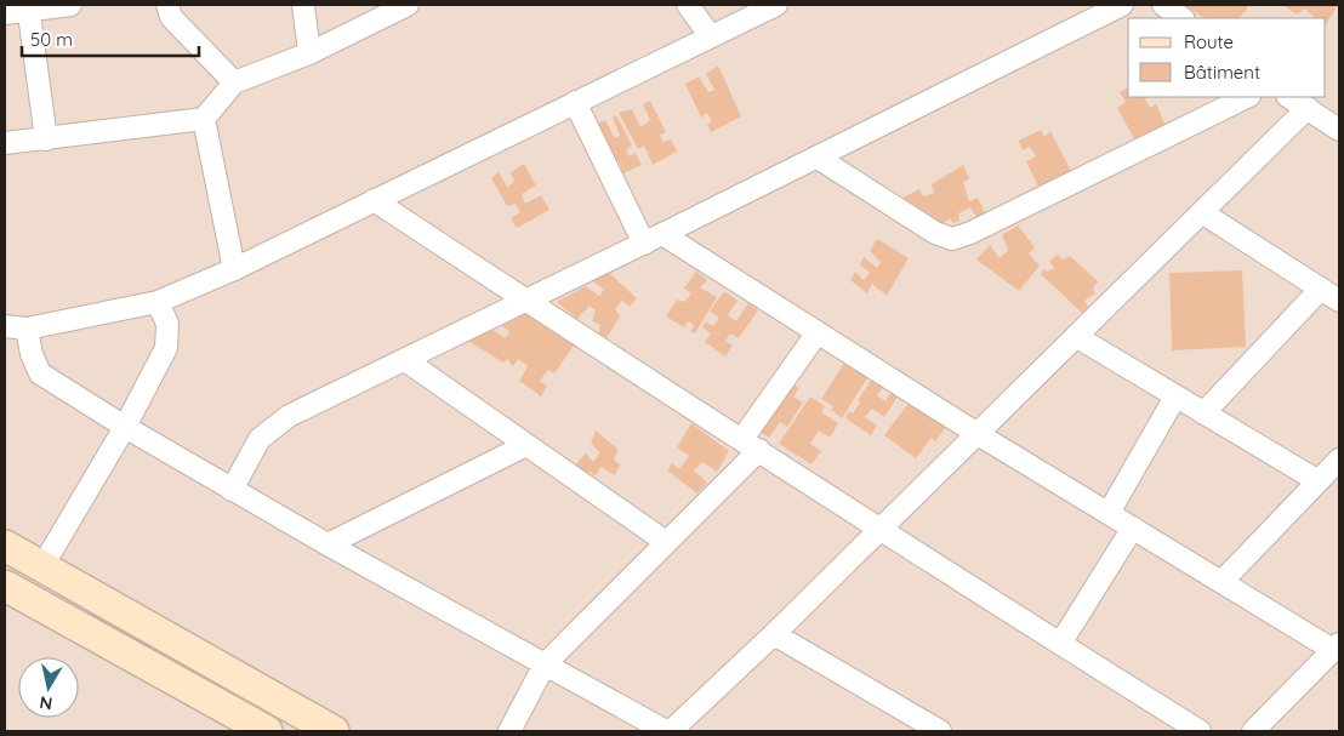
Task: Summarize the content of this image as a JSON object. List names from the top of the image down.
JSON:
{
  "legend": ["Route", "Bâtiment"],
  "scale_bar": "50 m",
  "north": "bottom"
}
